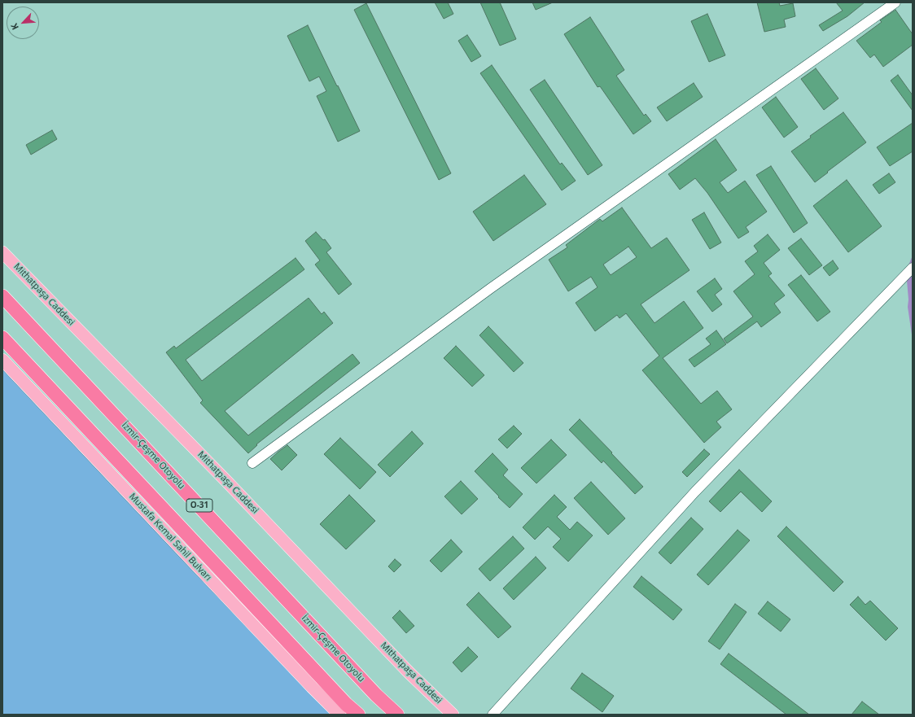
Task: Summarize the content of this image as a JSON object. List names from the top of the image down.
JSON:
{
  "streets": {
    "highway": ["İzmir-Çeşme Otoyolu", "O-31"],
    "main road": ["Mithatpaşa Caddesi", "Mustafa Kemal Sahil Bulvarı"]
  },
  "north": "bottom left"
}
